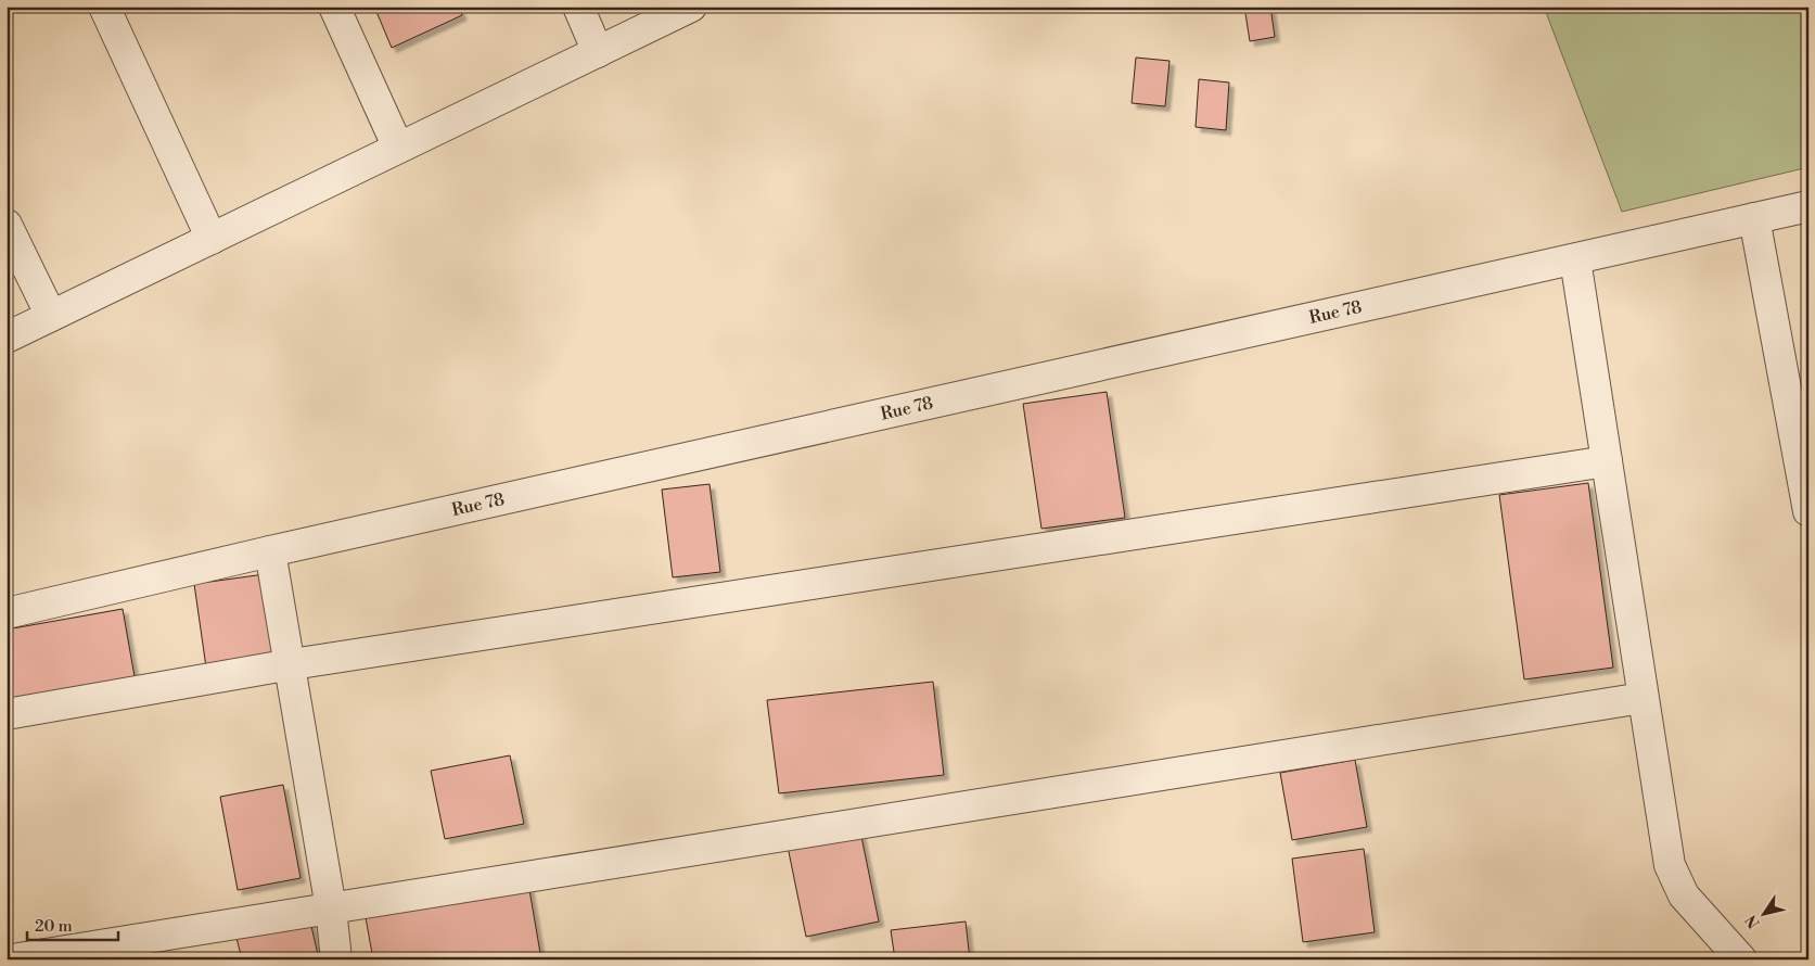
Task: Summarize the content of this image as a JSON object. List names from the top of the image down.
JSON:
{
  "streets": {
    "street": ["Rue 78"]
  },
  "scale_bar": "20 m",
  "north": "bottom left"
}
